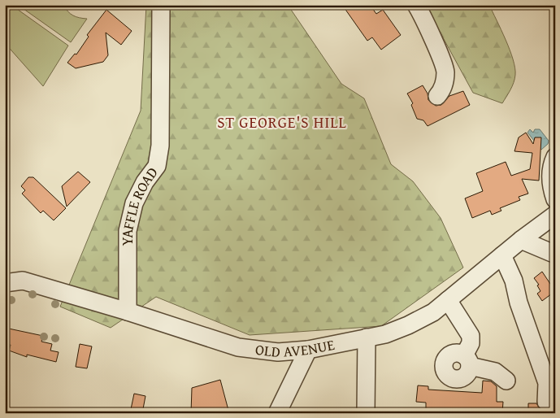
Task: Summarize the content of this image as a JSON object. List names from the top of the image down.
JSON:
{
  "streets": {
    "street": ["YAFFLE ROAD", "OLD AVENUE"]
  },
  "crossings": [
    ["YAFFLE ROAD", "OLD AVENUE"]
  ],
  "districts": ["ST GEORGE'S HILL"]
}
